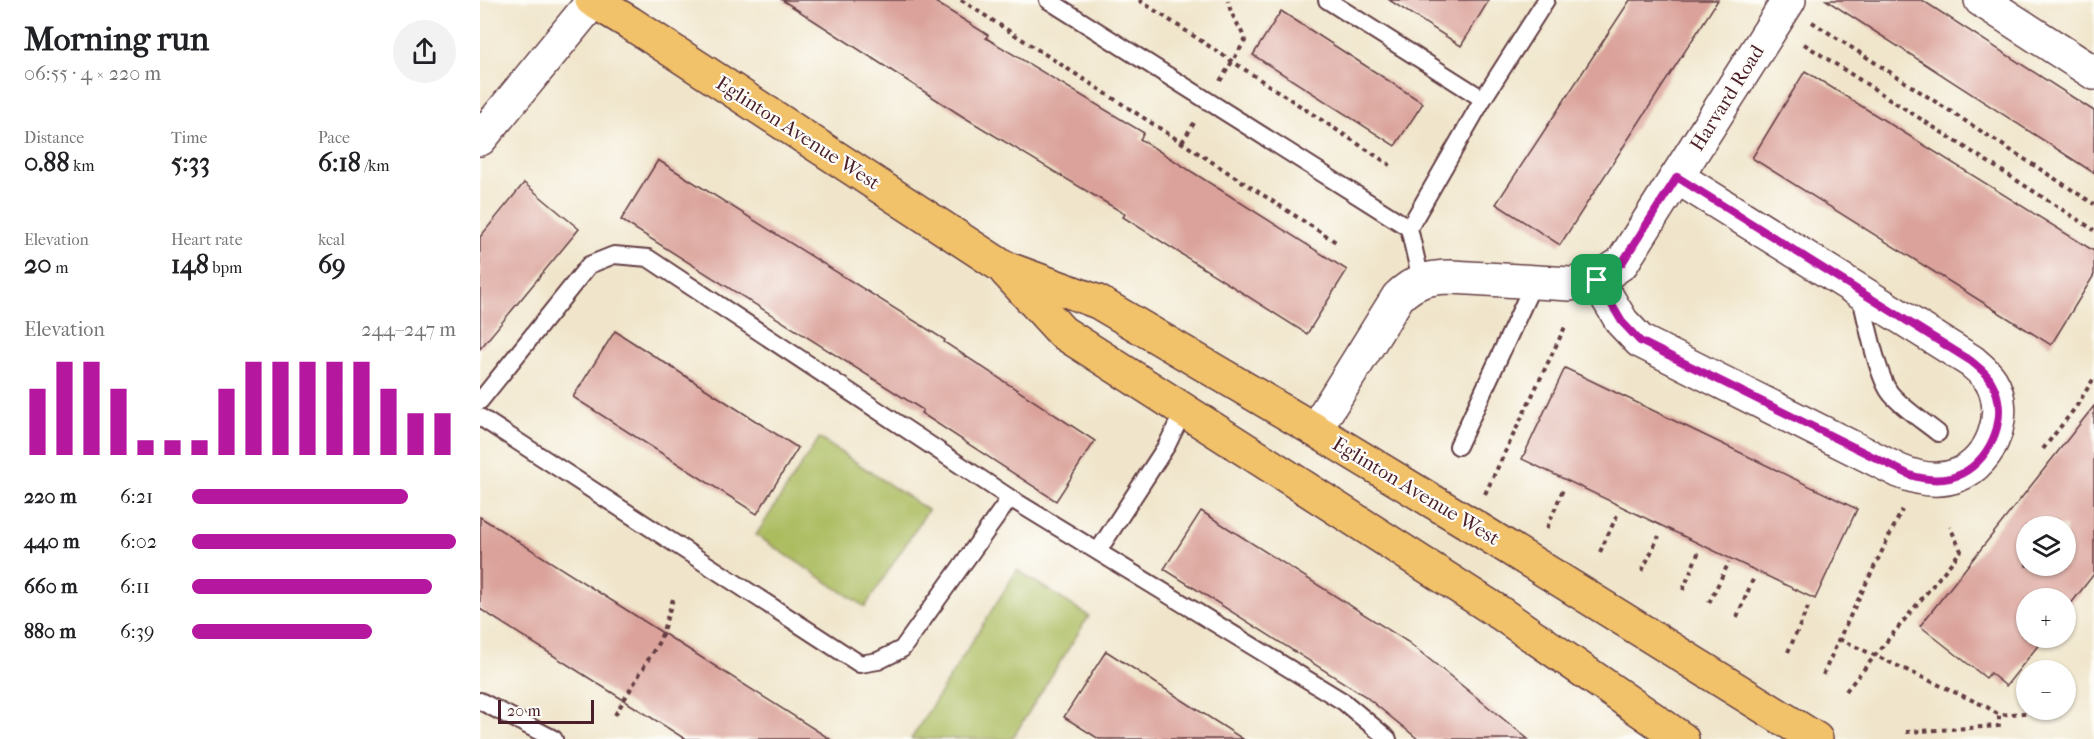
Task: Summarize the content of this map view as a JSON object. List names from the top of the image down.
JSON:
{
  "streets": {
    "main road": ["Eglinton Avenue West"],
    "street": ["Harvard Road"]
  },
  "scale_bar": "20 m",
  "page": {
    "heading": ["Morning run", "06:55 · 4 × 220 m"],
    "stats": [
      ["Distance", "0.88 km"],
      ["Time", "5:33"],
      ["Pace", "6:18 /km"],
      ["Elevation", "20 m"],
      ["Heart rate", "148 bpm"],
      ["kcal", "69"]
    ],
    "chart": ["Elevation", "244–247 m"],
    "list": [
      {
        "name": "220 m",
        "note": "6:21"
      },
      {
        "name": "440 m",
        "note": "6:02"
      },
      {
        "name": "660 m",
        "note": "6:11"
      },
      {
        "name": "880 m",
        "note": "6:39"
      }
    ],
    "map_buttons": ["+", "−"],
    "scale": "20 m"
  }
}
